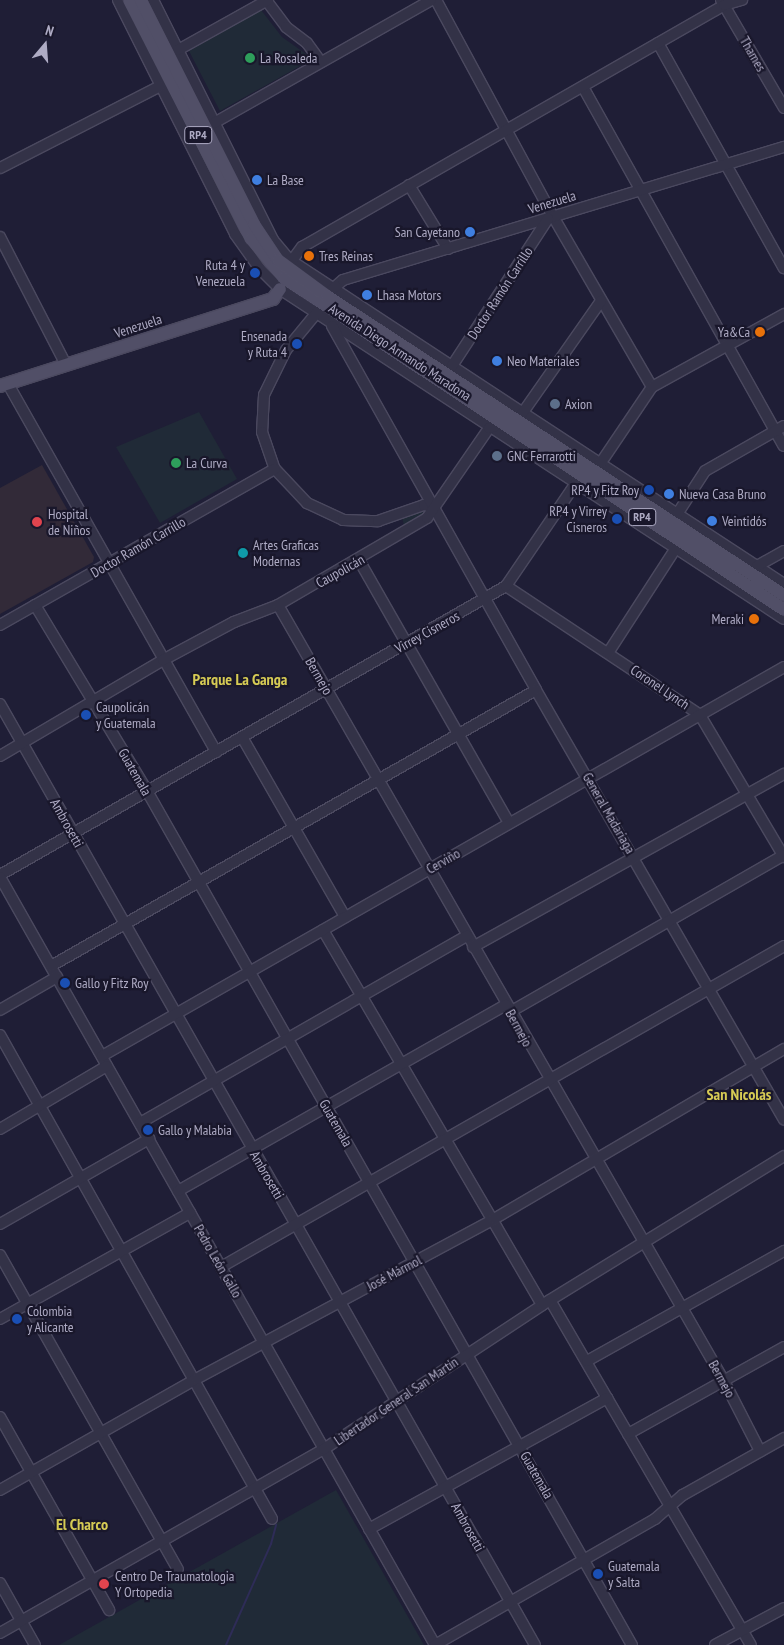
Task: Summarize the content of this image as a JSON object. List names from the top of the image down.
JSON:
{
  "streets": {
    "main road": ["RP4", "Venezuela", "Avenida Diego Armando Maradona"],
    "street": [
      "Thames",
      "Doctor Ramón Carrillo",
      "Caupolicán",
      "Virrey Cisneros",
      "Bermejo",
      "Coronel Lynch",
      "Guatemala",
      "General Madariaga",
      "Ambrosetti",
      "Cerviño",
      "Pedro León Gallo",
      "José Mármol",
      "Libertador General San Martín"
    ]
  },
  "crossings": [
    ["Venezuela", "Doctor Ramón Carrillo"],
    ["Venezuela", "Avenida Diego Armando Maradona"],
    ["Doctor Ramón Carrillo", "Avenida Diego Armando Maradona"],
    ["Doctor Ramón Carrillo", "Guatemala"],
    ["Avenida Diego Armando Maradona", "Caupolicán"],
    ["Avenida Diego Armando Maradona", "Virrey Cisneros"],
    ["Avenida Diego Armando Maradona", "General Madariaga"],
    ["Caupolicán", "Bermejo"],
    ["Caupolicán", "Guatemala"],
    ["Caupolicán", "General Madariaga"],
    ["Caupolicán", "Ambrosetti"],
    ["Virrey Cisneros", "Bermejo"],
    ["Virrey Cisneros", "Coronel Lynch"],
    ["Virrey Cisneros", "Guatemala"],
    ["Virrey Cisneros", "General Madariaga"],
    ["Virrey Cisneros", "Ambrosetti"],
    ["Virrey Cisneros", "Pedro León Gallo"],
    ["Bermejo", "Cerviño"],
    ["Bermejo", "José Mármol"],
    ["Bermejo", "Libertador General San Martín"],
    ["Coronel Lynch", "Cerviño"],
    ["Guatemala", "Cerviño"],
    ["Guatemala", "José Mármol"],
    ["Guatemala", "Libertador General San Martín"],
    ["General Madariaga", "Cerviño"],
    ["General Madariaga", "José Mármol"],
    ["Ambrosetti", "Cerviño"],
    ["Ambrosetti", "José Mármol"],
    ["Ambrosetti", "Libertador General San Martín"],
    ["Cerviño", "Pedro León Gallo"],
    ["Pedro León Gallo", "José Mármol"],
    ["Pedro León Gallo", "Libertador General San Martín"]
  ],
  "districts": ["Parque La Ganga", "San Nicolás", "El Charco"],
  "places": [
    "La Rosaleda",
    "La Base",
    "San Cayetano",
    "Tres Reinas",
    "Ruta 4 y Venezuela",
    "Lhasa Motors",
    "Ya&Ca",
    "Ensenada y Ruta 4",
    "Neo Materiales",
    "Axion",
    "GNC Ferrarotti",
    "La Curva",
    "RP4 y Fitz Roy",
    "Nueva Casa Bruno",
    "RP4 y Virrey Cisneros",
    "Veintidós",
    "Hospital de Niños",
    "Artes Graficas Modernas",
    "Meraki",
    "Caupolicán y Guatemala",
    "Gallo y Fitz Roy",
    "Gallo y Malabia",
    "Colombia y Alicante",
    "Guatemala y Salta",
    "Centro De Traumatologia Y Ortopedia"
  ],
  "north": "top"
}
